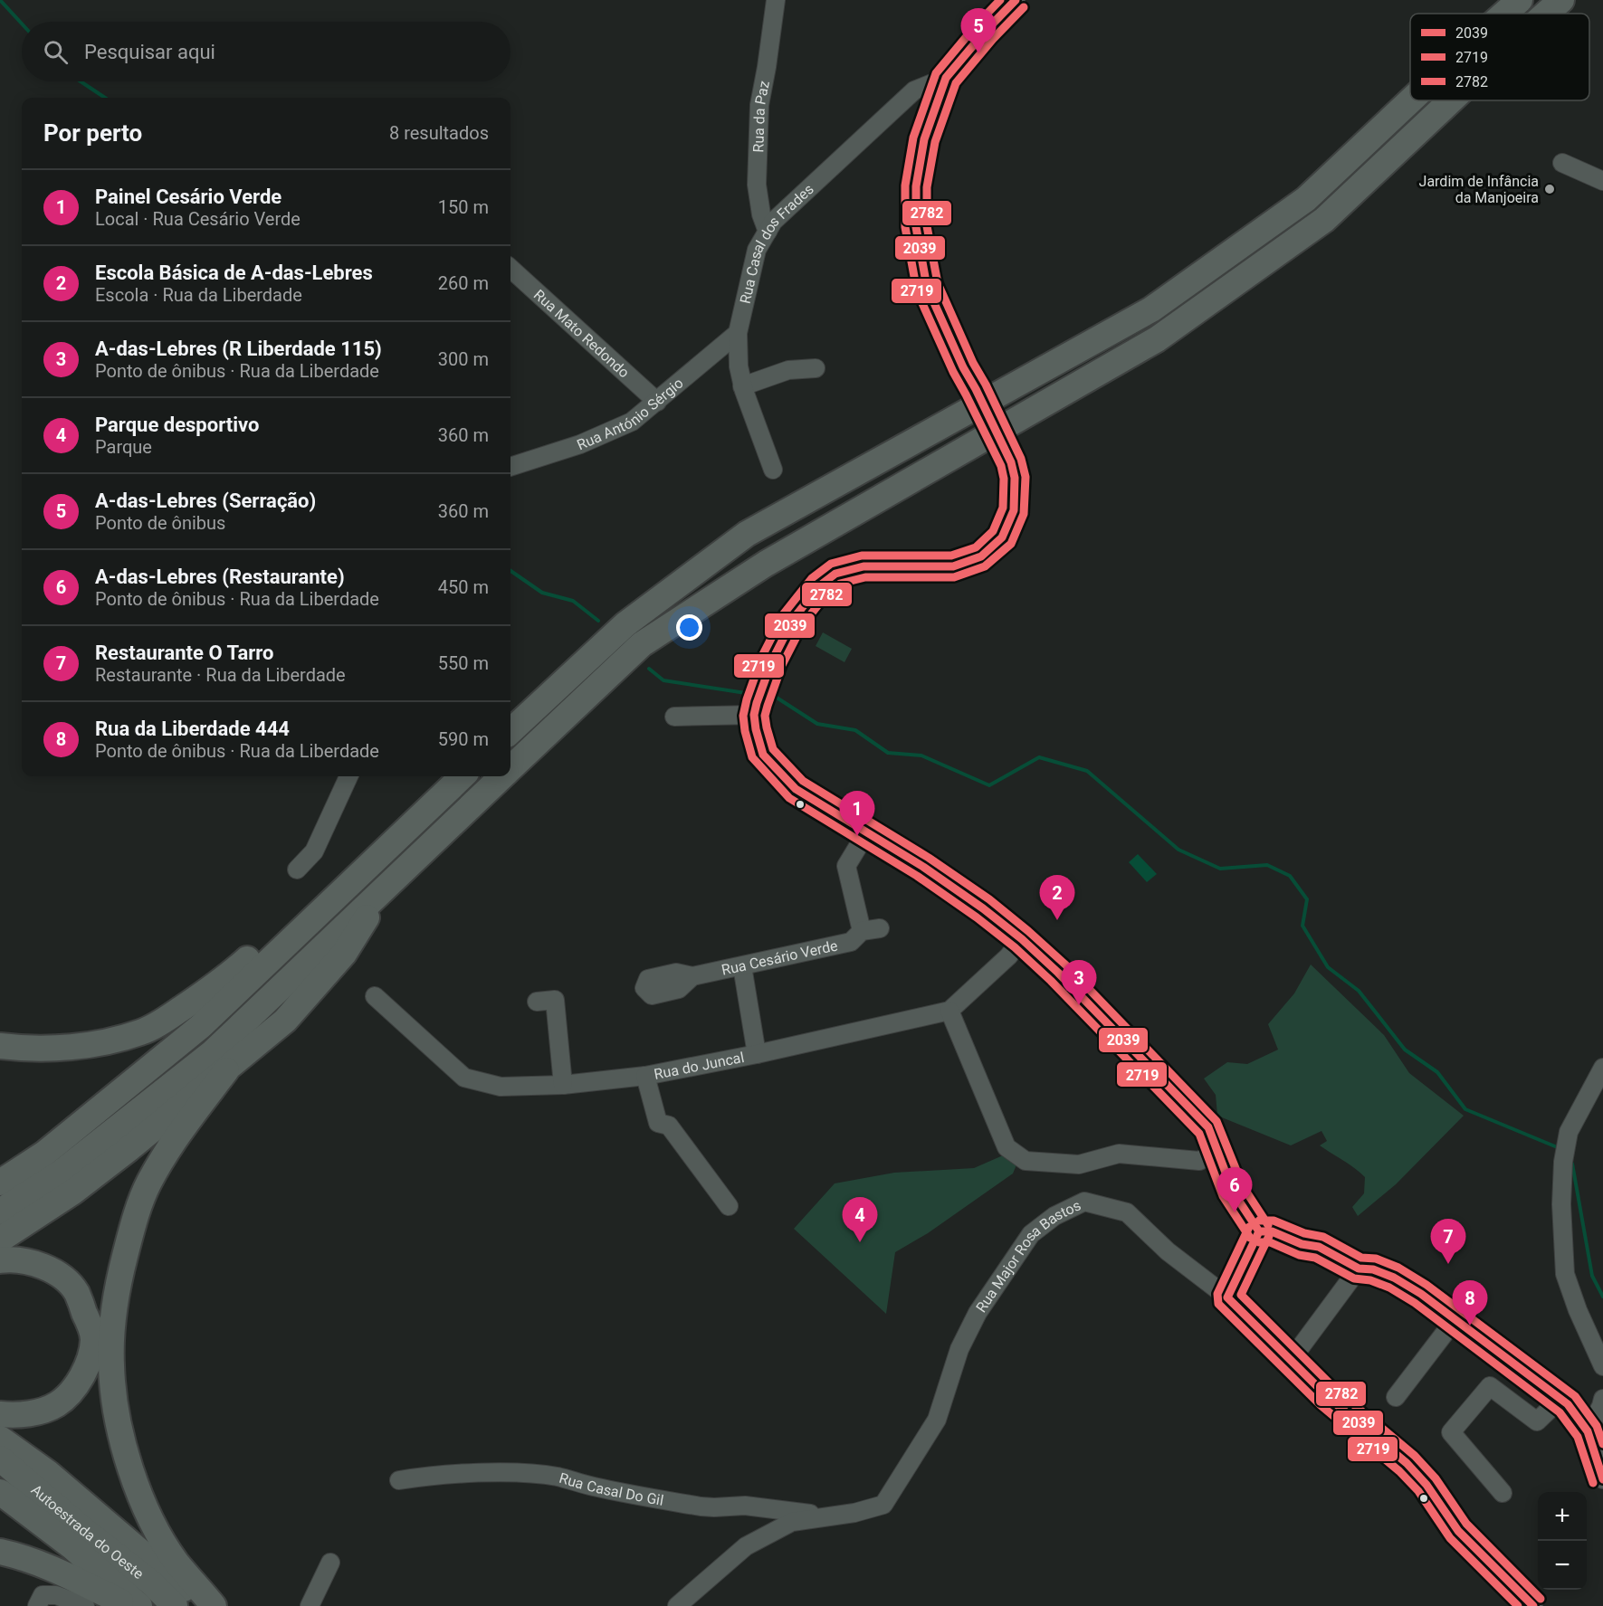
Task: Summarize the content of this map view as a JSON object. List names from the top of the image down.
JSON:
{
  "streets": {
    "highway": ["Autoestrada do Oeste"],
    "street": [
      "Rua da Paz",
      "Rua Casal dos Frades",
      "Rua Mato Redondo",
      "Rua António Sérgio",
      "Rua Cesário Verde",
      "Rua do Juncal",
      "Rua Major Rosa Bastos",
      "Rua Casal Do Gil"
    ]
  },
  "crossings": [
    ["Rua da Paz", "Rua Casal dos Frades"],
    ["Rua Casal dos Frades", "Rua António Sérgio"],
    ["Rua Mato Redondo", "Rua António Sérgio"],
    ["Rua Major Rosa Bastos", "Rua Casal Do Gil"]
  ],
  "places": ["Jardim de Infância da Manjoeira"],
  "lines": ["transit line 2039", "transit line 2719", "transit line 2782"],
  "legend": ["2039", "2719", "2782"],
  "page": {
    "pins": [
      "5",
      "1",
      "2",
      "3",
      "6",
      "4",
      "7",
      "8"
    ],
    "search": "Pesquisar aqui",
    "heading": ["Por perto", "8 resultados"],
    "list": [
      {
        "mark": "1",
        "name": "Painel Cesário Verde",
        "note": "Local · Rua Cesário Verde",
        "value": "150 m"
      },
      {
        "mark": "2",
        "name": "Escola Básica de A-das-Lebres",
        "note": "Escola · Rua da Liberdade",
        "value": "260 m"
      },
      {
        "mark": "3",
        "name": "A-das-Lebres (R Liberdade 115)",
        "note": "Ponto de ônibus · Rua da Liberdade",
        "value": "300 m"
      },
      {
        "mark": "4",
        "name": "Parque desportivo",
        "note": "Parque",
        "value": "360 m"
      },
      {
        "mark": "5",
        "name": "A-das-Lebres (Serração)",
        "note": "Ponto de ônibus",
        "value": "360 m"
      },
      {
        "mark": "6",
        "name": "A-das-Lebres (Restaurante)",
        "note": "Ponto de ônibus · Rua da Liberdade",
        "value": "450 m"
      },
      {
        "mark": "7",
        "name": "Restaurante O Tarro",
        "note": "Restaurante · Rua da Liberdade",
        "value": "550 m"
      },
      {
        "mark": "8",
        "name": "Rua da Liberdade 444",
        "note": "Ponto de ônibus · Rua da Liberdade",
        "value": "590 m"
      }
    ],
    "map_buttons": ["+", "−"]
  }
}
